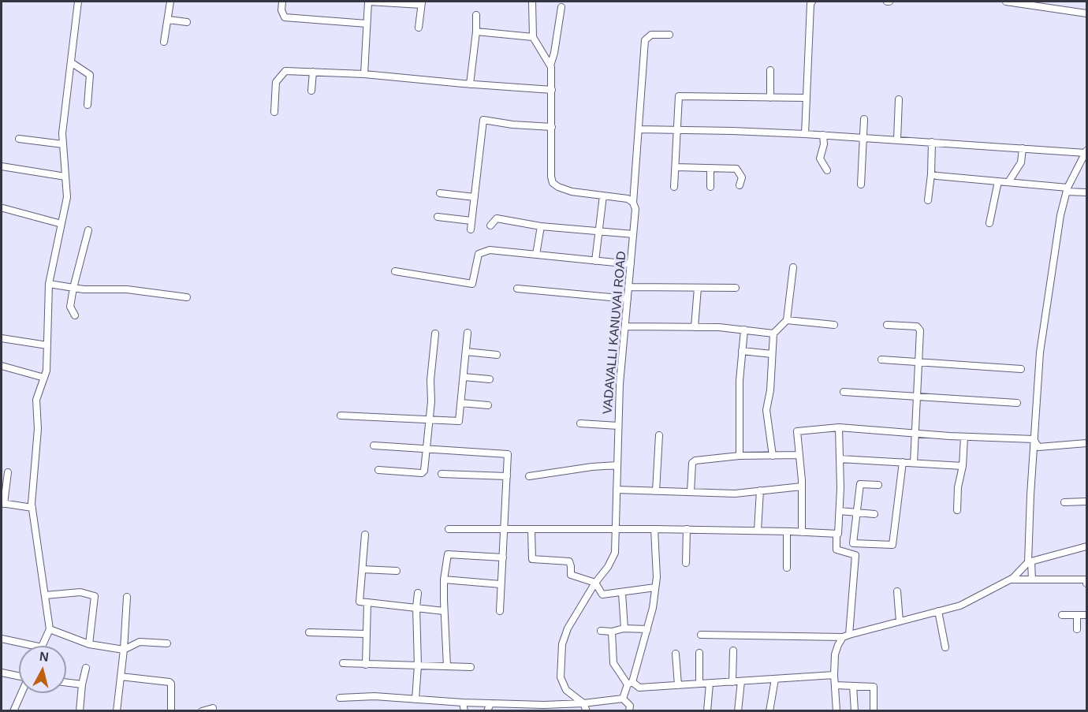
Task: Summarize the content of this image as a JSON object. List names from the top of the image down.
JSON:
{
  "streets": {
    "street": ["VADAVALLI KANUVAI ROAD"]
  },
  "north": "top"
}
